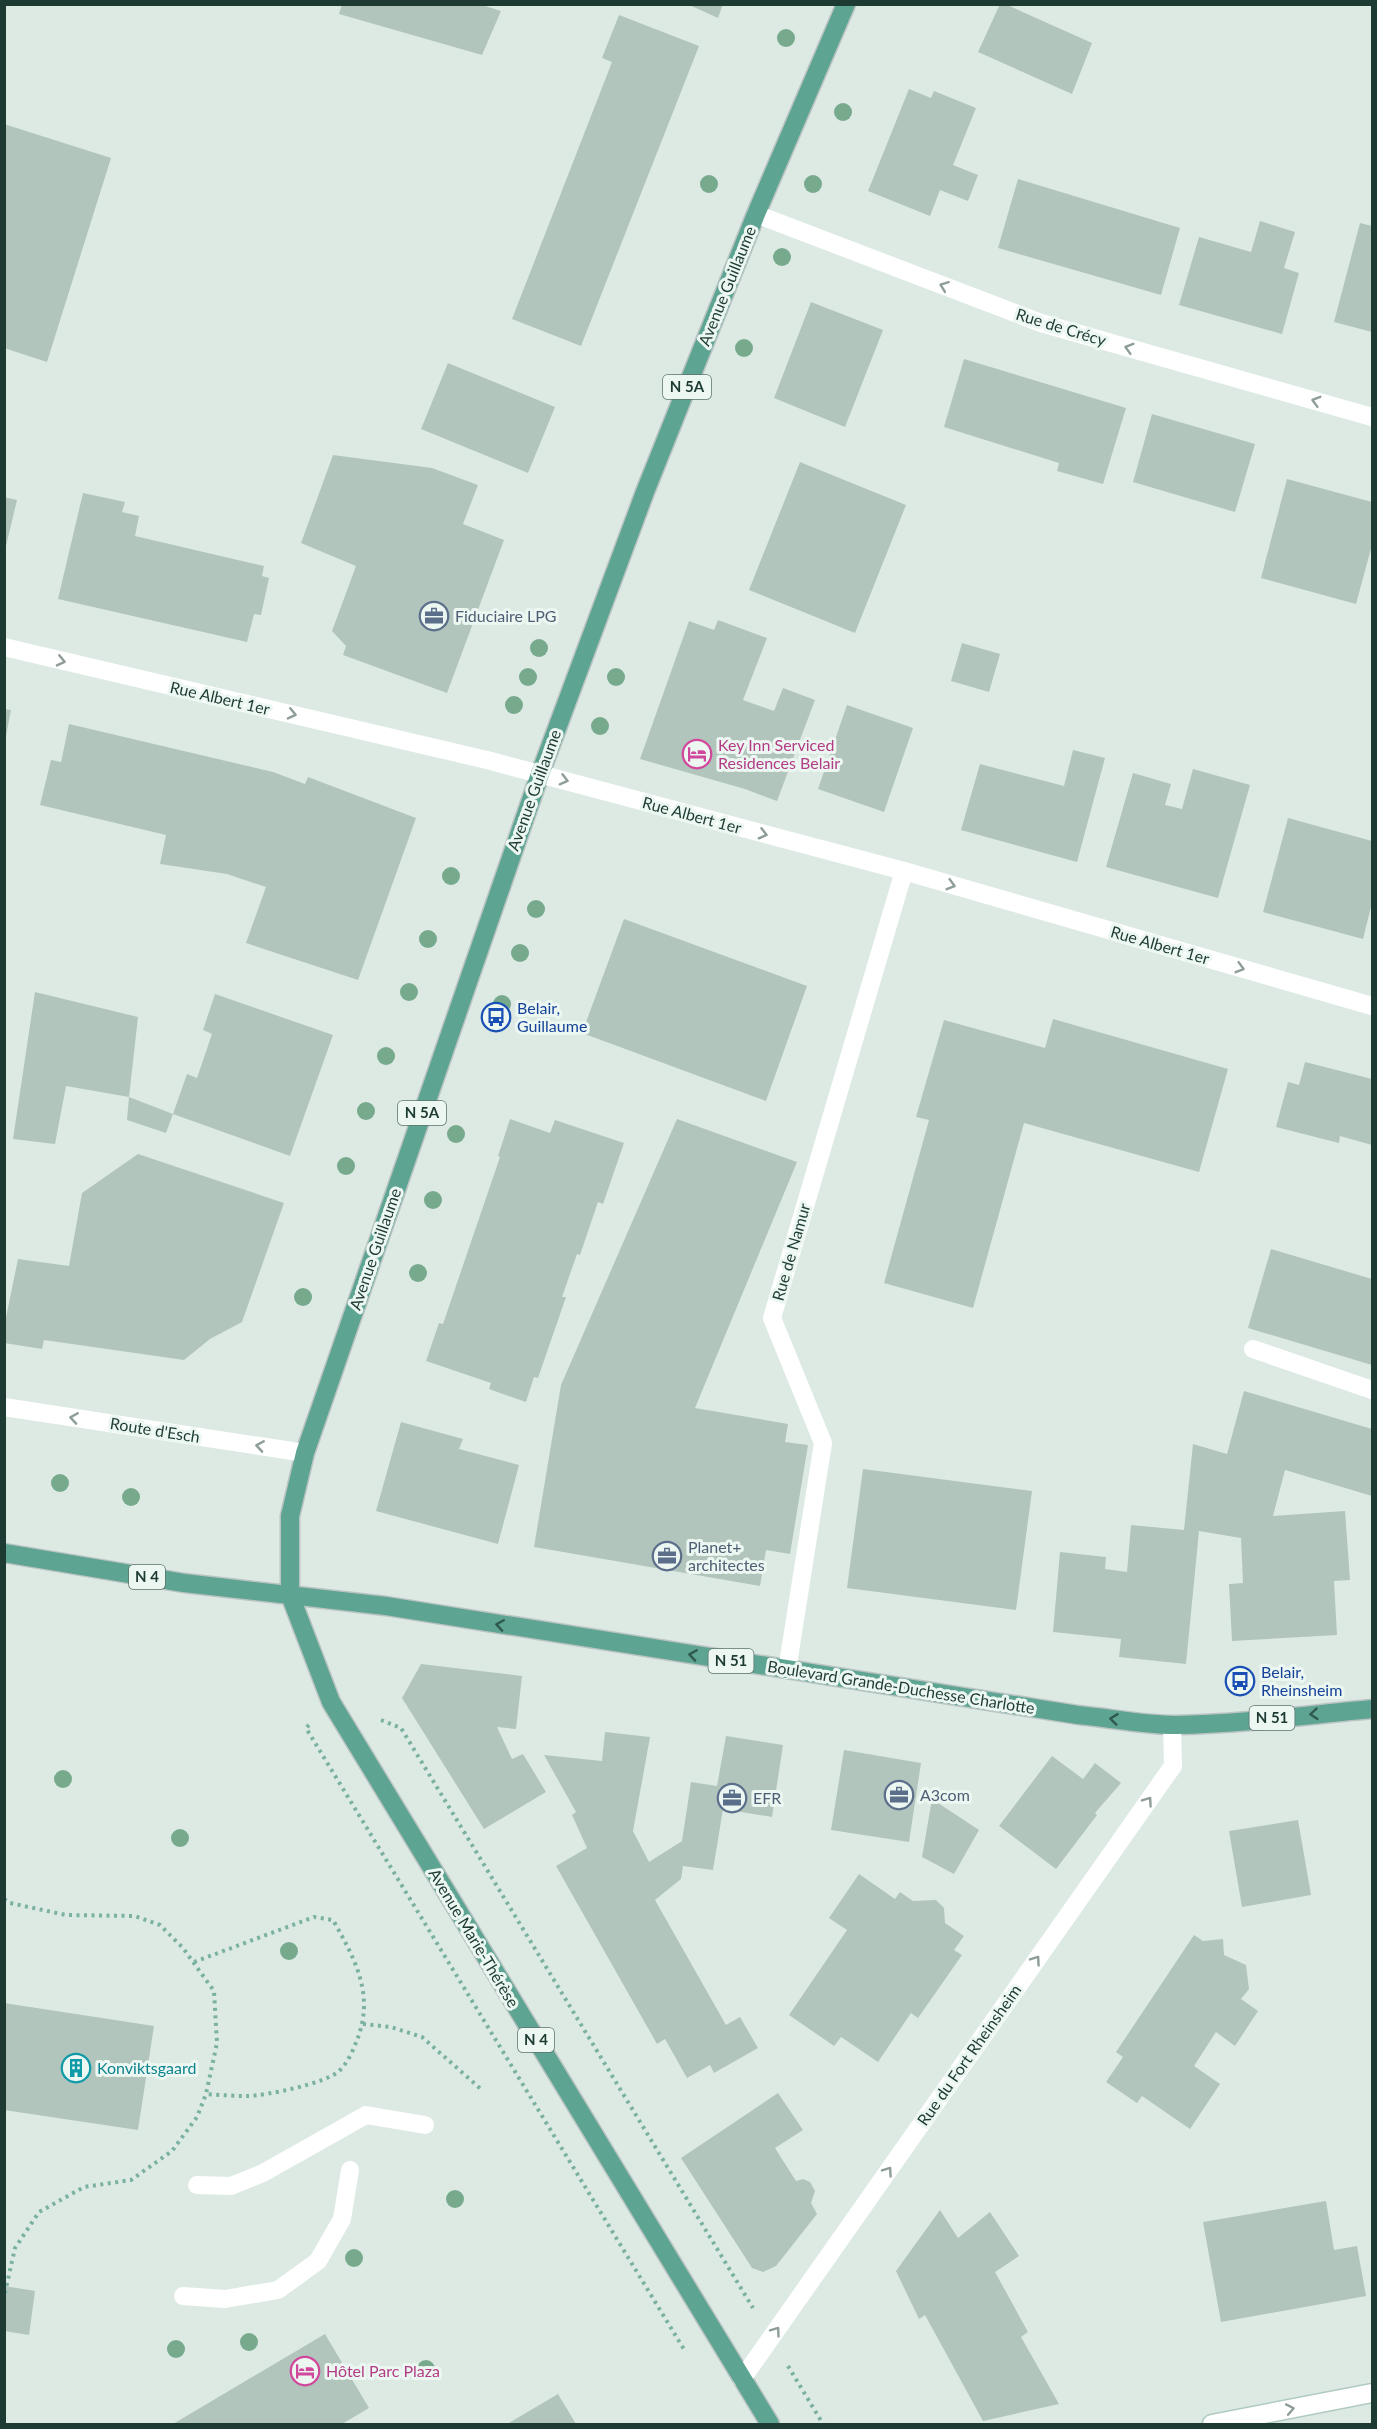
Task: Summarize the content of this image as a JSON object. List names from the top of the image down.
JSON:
{
  "streets": {
    "main road": [
      "Avenue Guillaume",
      "N 5A",
      "N 4",
      "N 51",
      "Boulevard Grande-Duchesse Charlotte",
      "Avenue Marie-Thérèse"
    ],
    "street": [
      "Rue de Crécy",
      "Rue Albert 1er",
      "Rue de Namur",
      "Route d'Esch",
      "Rue du Fort Rheinsheim"
    ]
  },
  "crossings": [
    ["Avenue Guillaume", "Rue de Crécy"],
    ["Avenue Guillaume", "Rue Albert 1er"],
    ["Avenue Guillaume", "Route d'Esch"],
    ["Avenue Guillaume", "N 4"],
    ["Avenue Guillaume", "Boulevard Grande-Duchesse Charlotte"],
    ["Avenue Guillaume", "Avenue Marie-Thérèse"],
    ["Rue Albert 1er", "Rue de Namur"],
    ["Rue de Namur", "Boulevard Grande-Duchesse Charlotte"],
    ["N 4", "Boulevard Grande-Duchesse Charlotte"],
    ["N 4", "Avenue Marie-Thérèse"],
    ["Boulevard Grande-Duchesse Charlotte", "Avenue Marie-Thérèse"],
    ["Boulevard Grande-Duchesse Charlotte", "Rue du Fort Rheinsheim"],
    ["Avenue Marie-Thérèse", "Rue du Fort Rheinsheim"]
  ],
  "one_way": [
    "Rue de Crécy",
    "Rue Albert 1er",
    "Route d'Esch",
    "Boulevard Grande-Duchesse Charlotte",
    "Rue du Fort Rheinsheim"
  ],
  "places": {
    "office": [
      "Fiduciaire LPG",
      "Planet+ architectes",
      "A3com",
      "EFR"
    ],
    "hotel": ["Key Inn Serviced Residences Belair", "Hôtel Parc Plaza"],
    "bus stop": ["Belair, Guillaume", "Belair, Rheinsheim"],
    "building": ["Konviktsgaard"]
  }
}
